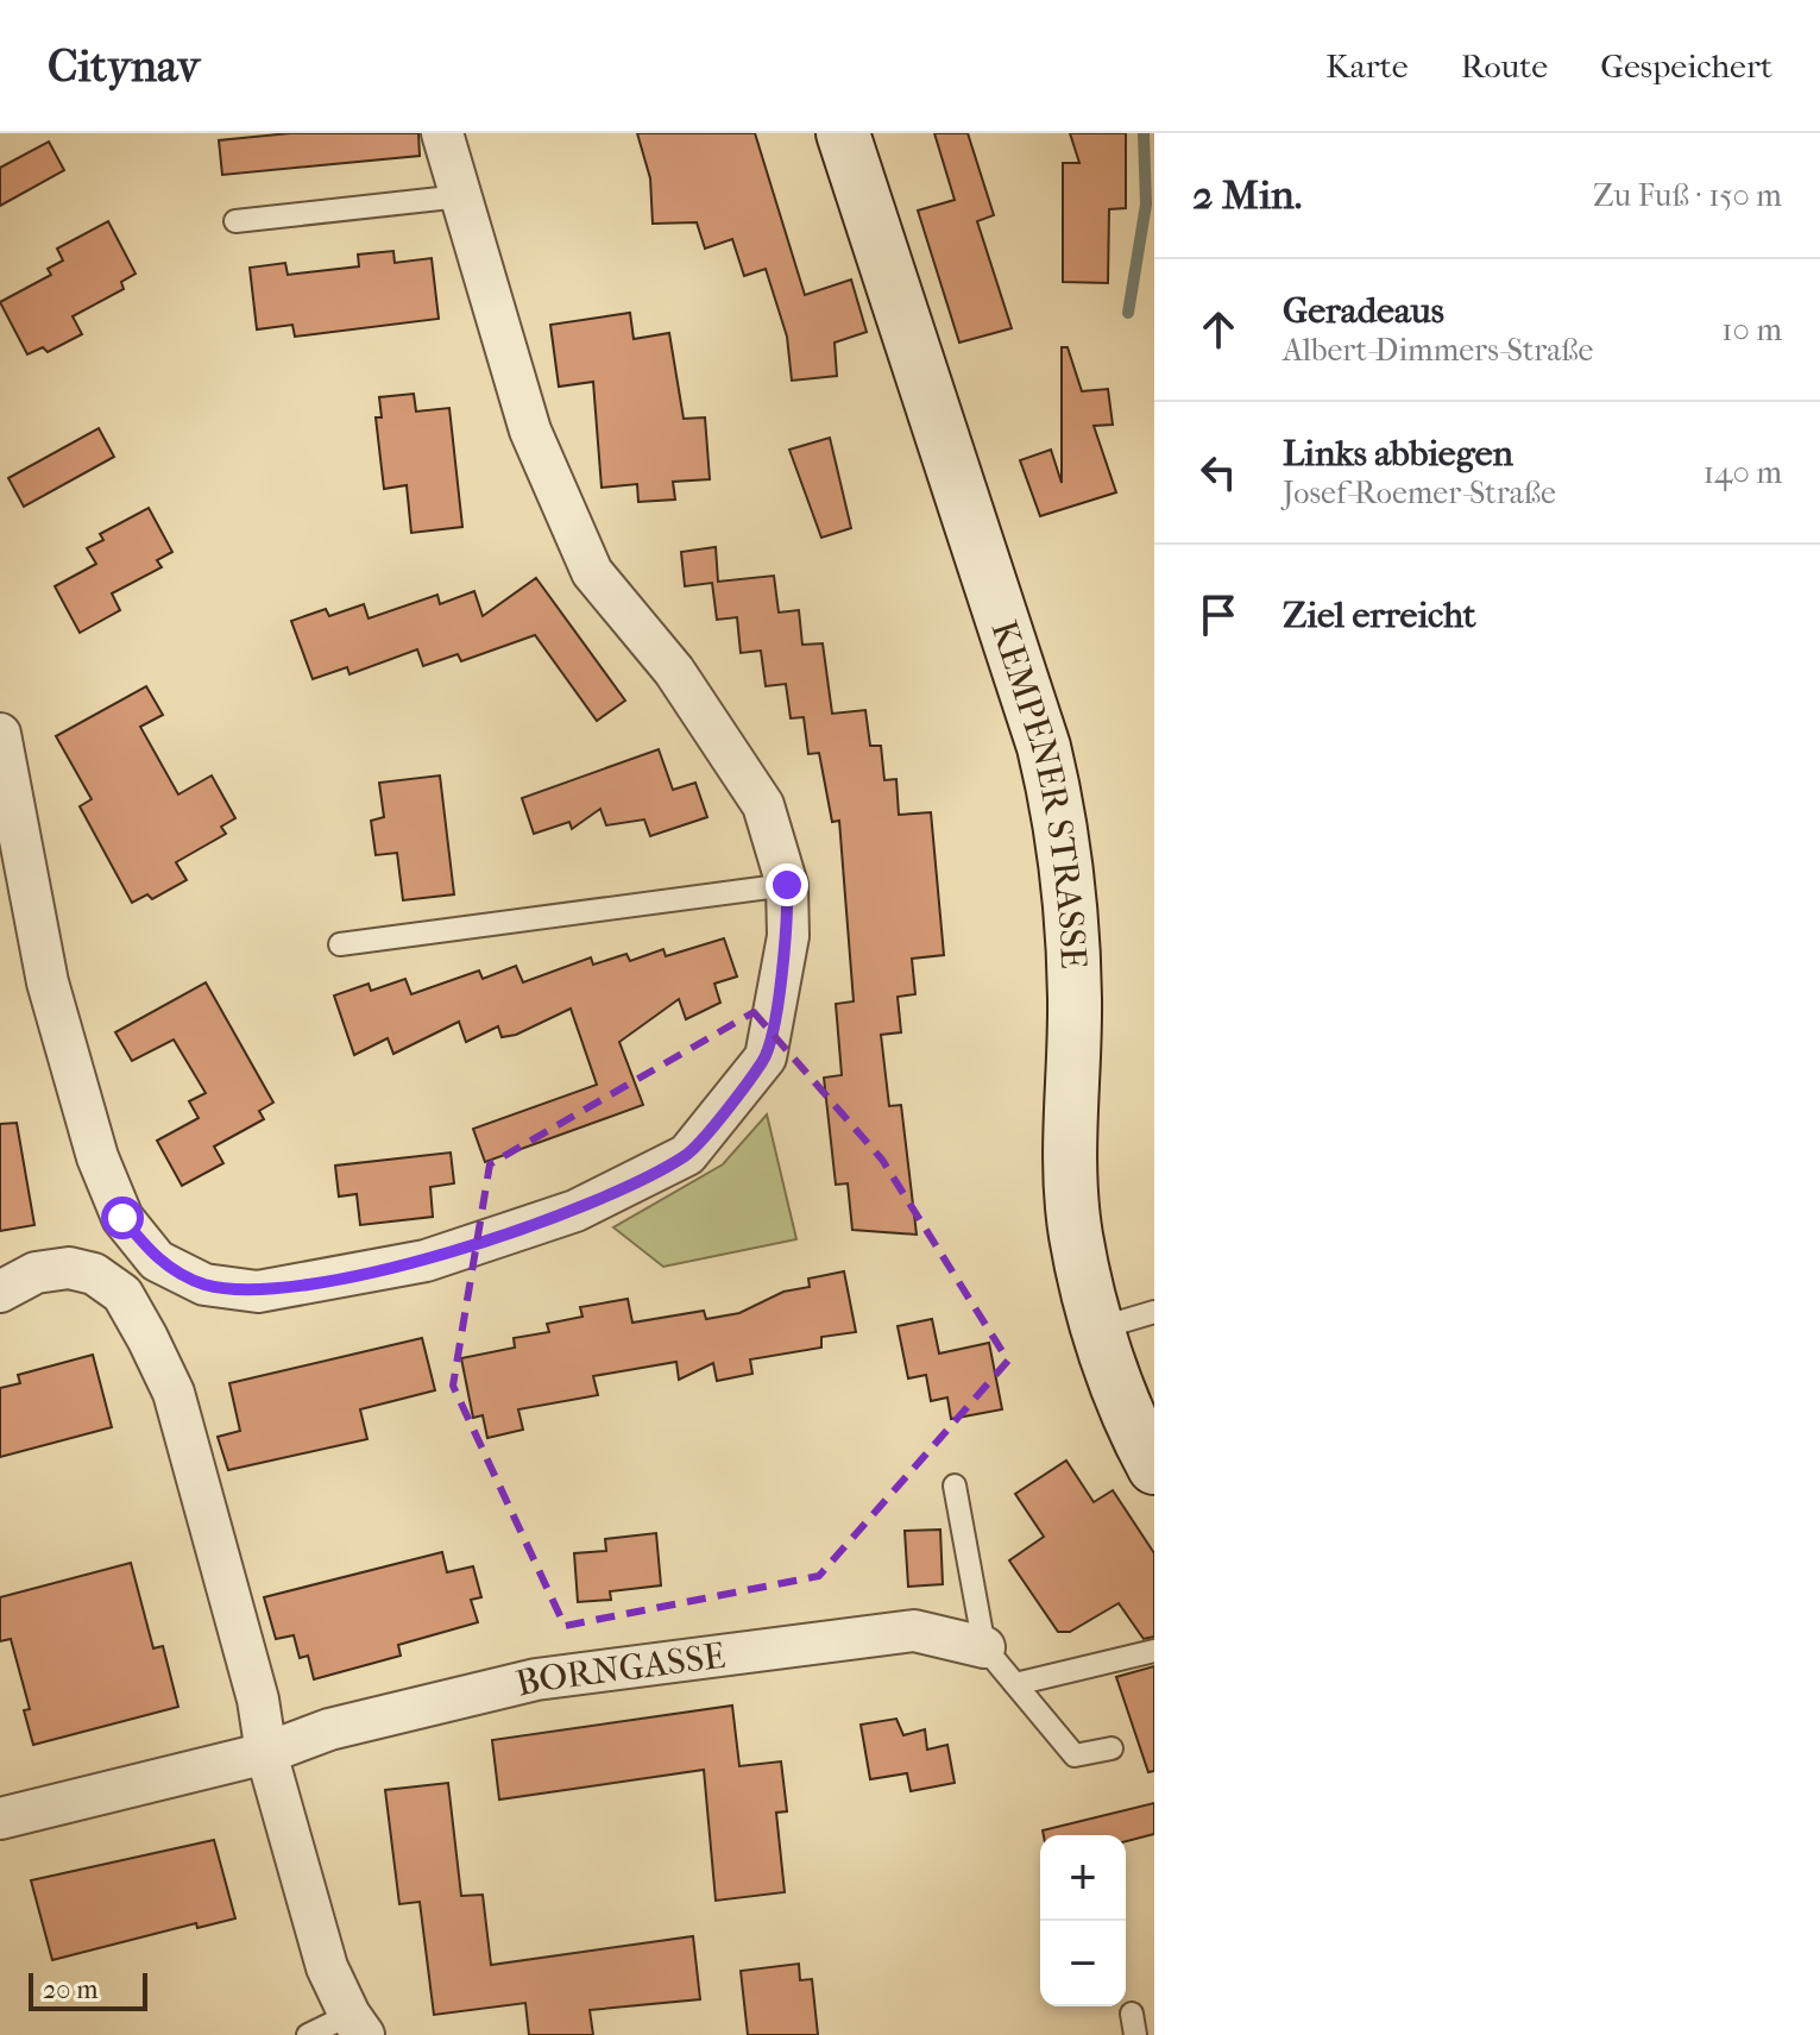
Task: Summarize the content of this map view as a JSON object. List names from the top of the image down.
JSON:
{
  "streets": {
    "main road": ["KEMPENER STRASSE"],
    "street": ["BORNGASSE"]
  },
  "scale_bar": "20 m",
  "page": {
    "header": "Citynav",
    "nav": ["Karte", "Route", "Gespeichert"],
    "heading": ["2 Min.", "Zu Fuß · 150 m"],
    "list": [
      ["Geradeaus", "Albert-Dimmers-Straße", "10 m"],
      ["Links abbiegen", "Josef-Roemer-Straße", "140 m"],
      "Ziel erreicht"
    ],
    "map_buttons": ["+", "−"],
    "scale": "20 m"
  }
}
